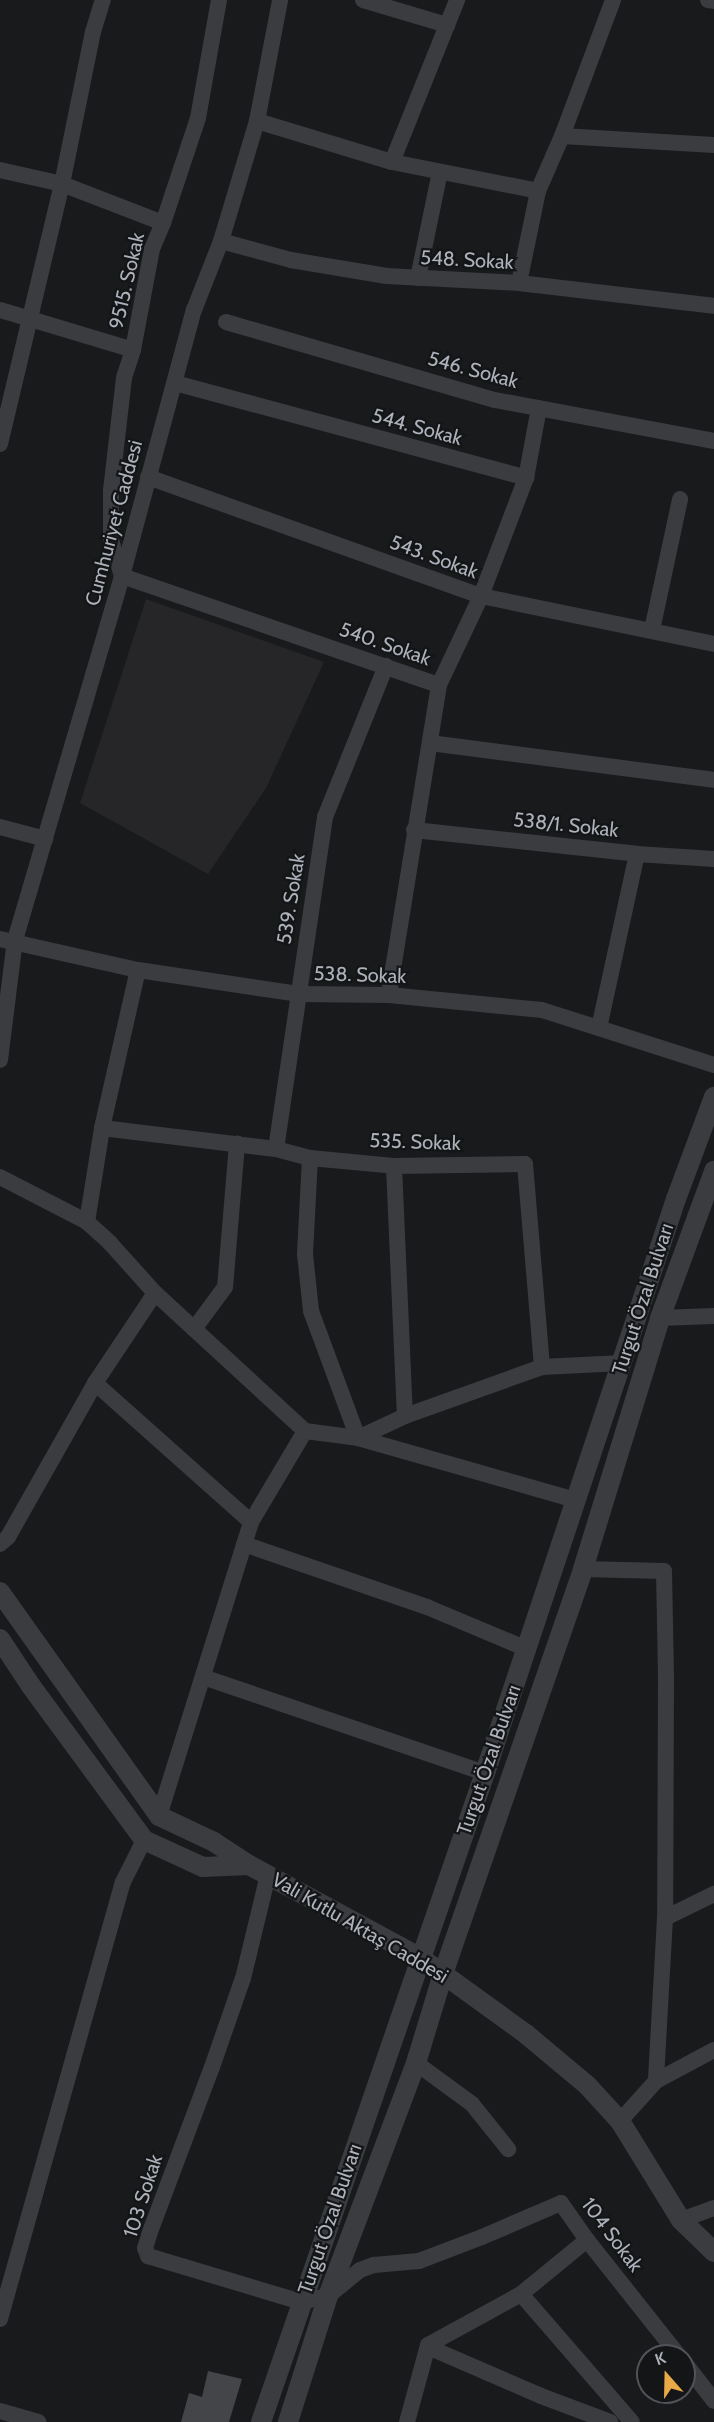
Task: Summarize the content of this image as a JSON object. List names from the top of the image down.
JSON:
{
  "streets": {
    "street": [
      "548. Sokak",
      "9515. Sokak",
      "546. Sokak",
      "544. Sokak",
      "Cumhuriyet Caddesi",
      "543. Sokak",
      "540. Sokak",
      "538/1. Sokak",
      "539. Sokak",
      "538. Sokak",
      "535. Sokak",
      "Turgut Özal Bulvarı",
      "Vali Kutlu Aktaş Caddesi",
      "103 Sokak",
      "104 Sokak"
    ]
  },
  "crossings": [
    ["548. Sokak", "Cumhuriyet Caddesi"],
    ["9515. Sokak", "Cumhuriyet Caddesi"],
    ["9515. Sokak", "540. Sokak"],
    ["544. Sokak", "Cumhuriyet Caddesi"],
    ["Cumhuriyet Caddesi", "543. Sokak"],
    ["Cumhuriyet Caddesi", "540. Sokak"],
    ["Cumhuriyet Caddesi", "538. Sokak"],
    ["540. Sokak", "538/1. Sokak"],
    ["540. Sokak", "539. Sokak"],
    ["540. Sokak", "538. Sokak"],
    ["539. Sokak", "538. Sokak"],
    ["539. Sokak", "535. Sokak"],
    ["Turgut Özal Bulvarı", "Vali Kutlu Aktaş Caddesi"],
    ["Turgut Özal Bulvarı", "103 Sokak"],
    ["Vali Kutlu Aktaş Caddesi", "103 Sokak"],
    ["103 Sokak", "104 Sokak"]
  ],
  "north": "top"
}
